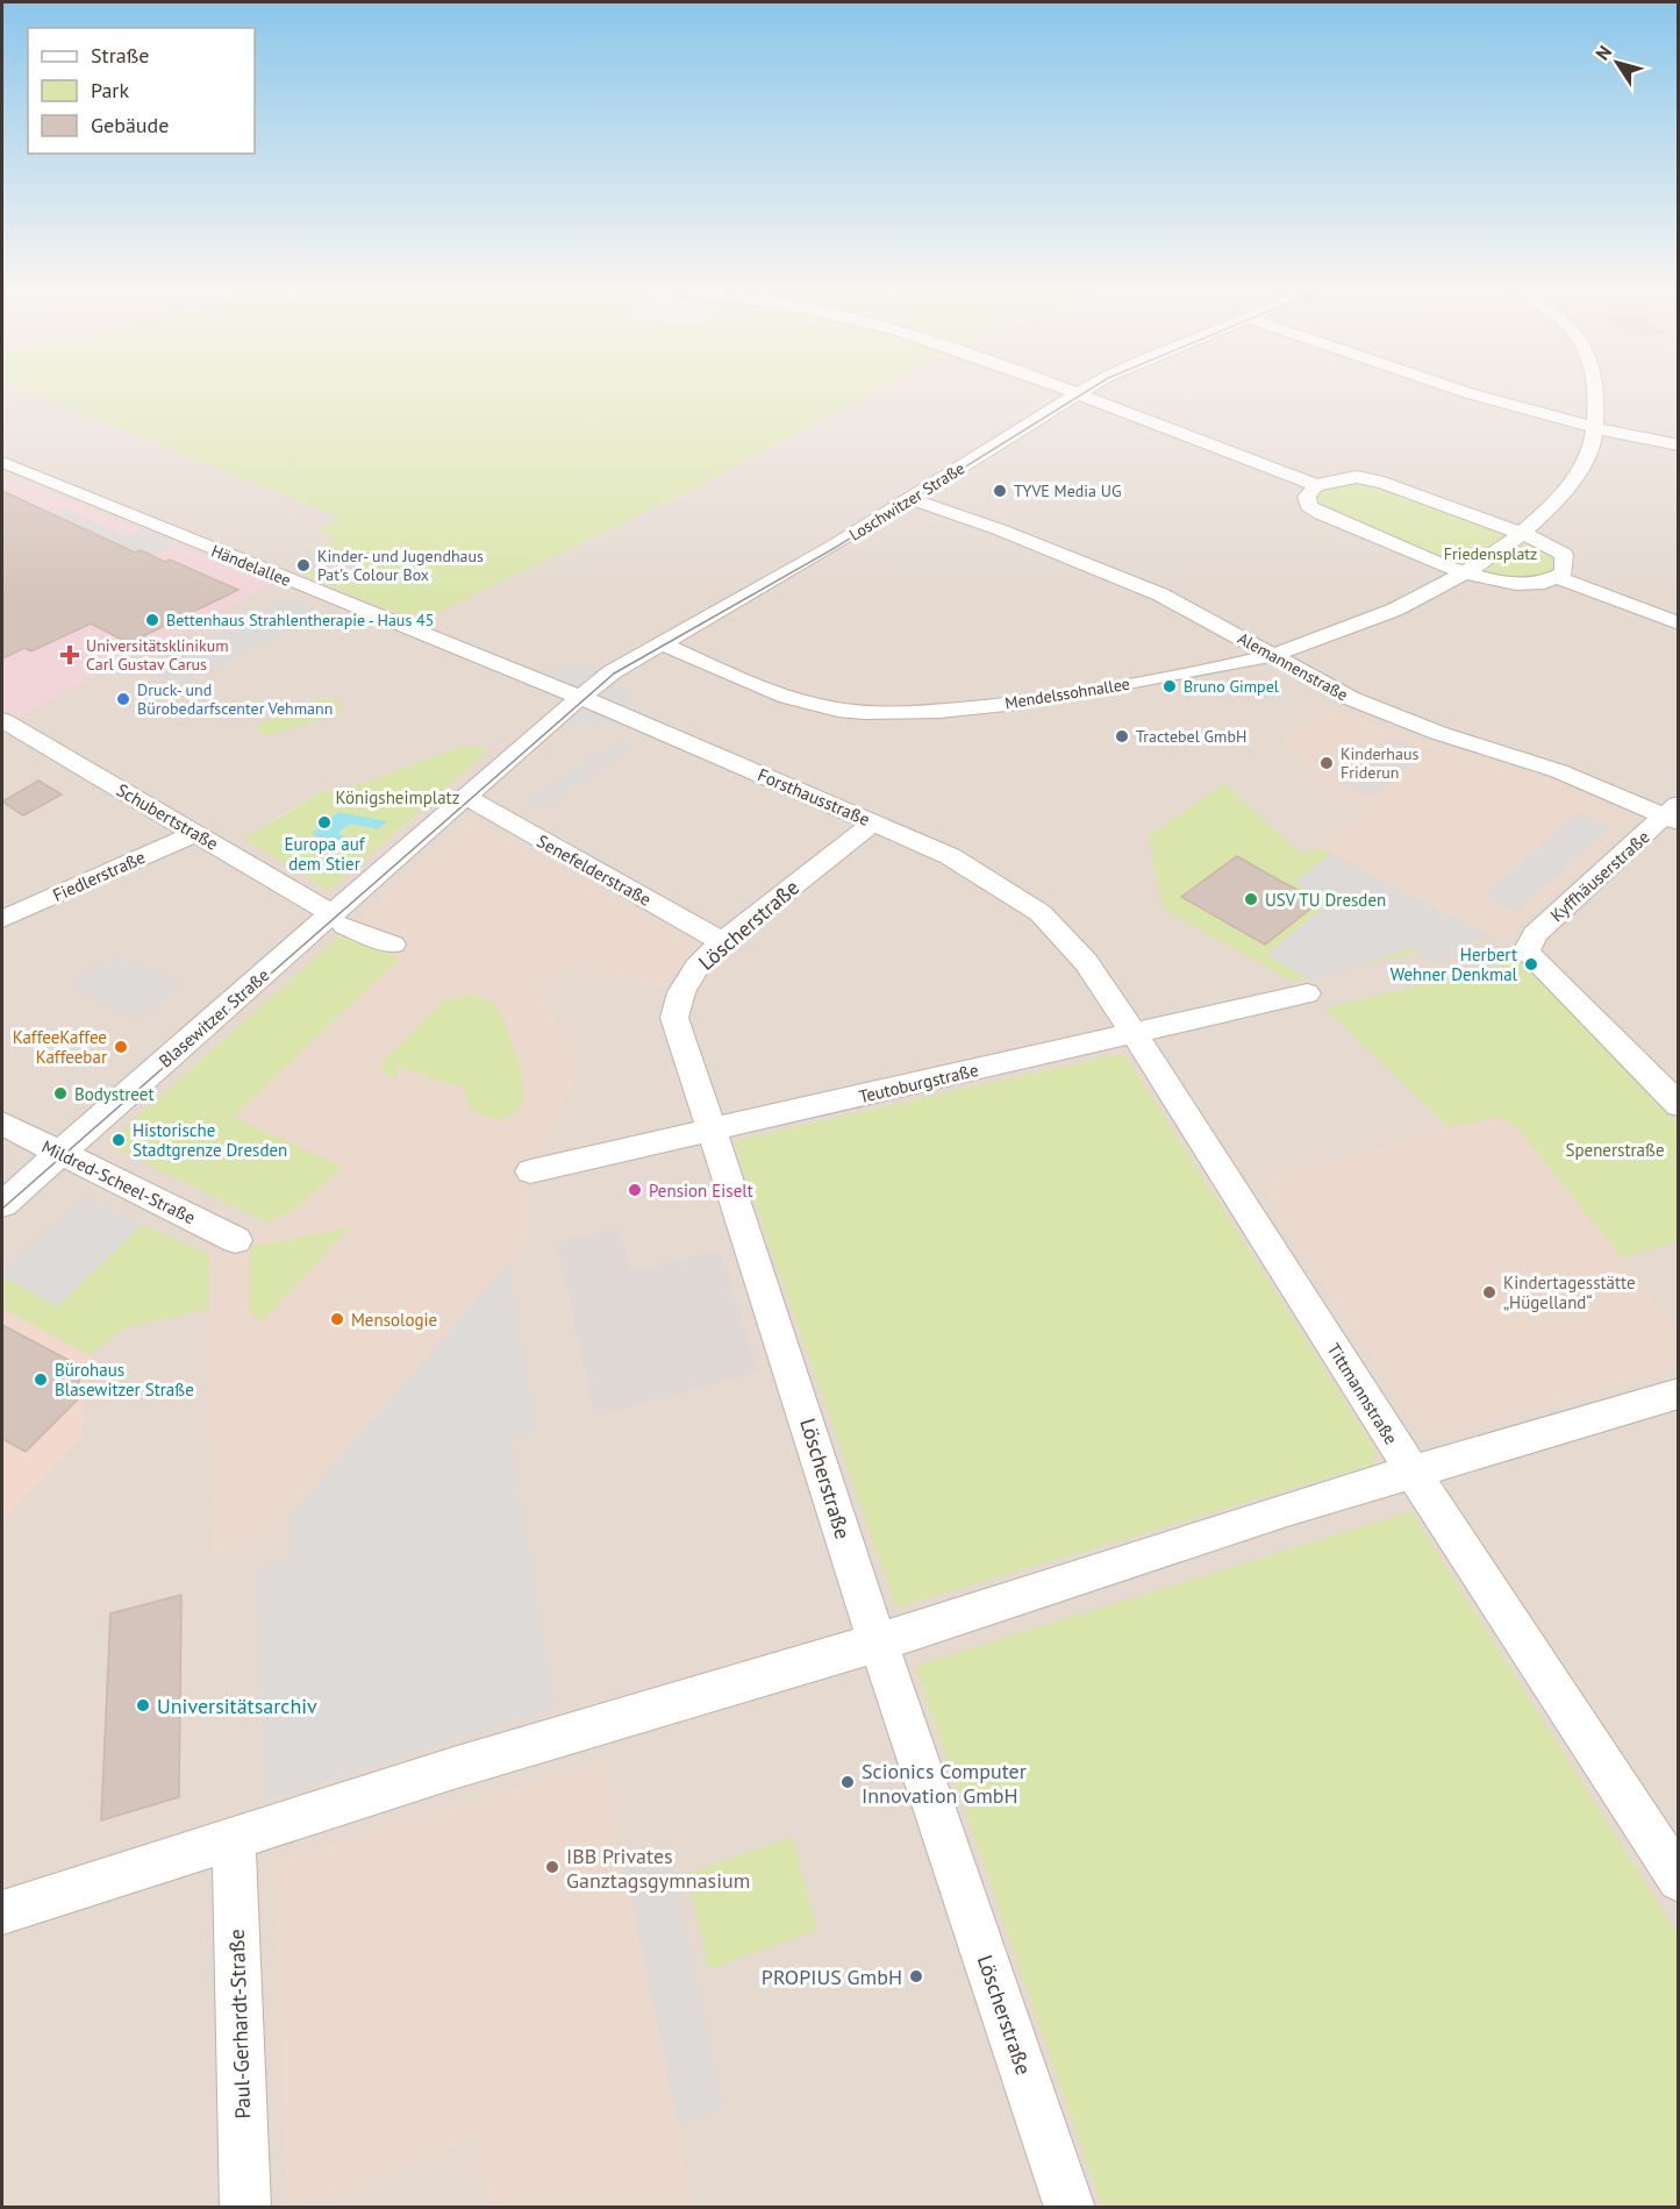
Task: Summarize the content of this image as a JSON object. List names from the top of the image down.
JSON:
{
  "streets": {
    "street": [
      "Loschwitzer Straße",
      "Händelallee",
      "Alemannenstraße",
      "Mendelssohnallee",
      "Forsthausstraße",
      "Schubertstraße",
      "Senefelderstraße",
      "Fiedlerstraße",
      "Kyffhäuserstraße",
      "Löscherstraße",
      "Blasewitzer Straße",
      "Teutoburgstraße",
      "Mildred-Scheel-Straße",
      "Tittmannstraße",
      "Paul-Gerhardt-Straße"
    ]
  },
  "crossings": [
    ["Loschwitzer Straße", "Händelallee"],
    ["Loschwitzer Straße", "Alemannenstraße"],
    ["Loschwitzer Straße", "Mendelssohnallee"],
    ["Loschwitzer Straße", "Forsthausstraße"],
    ["Händelallee", "Forsthausstraße"],
    ["Alemannenstraße", "Mendelssohnallee"],
    ["Alemannenstraße", "Kyffhäuserstraße"],
    ["Forsthausstraße", "Löscherstraße"],
    ["Forsthausstraße", "Tittmannstraße"],
    ["Schubertstraße", "Fiedlerstraße"],
    ["Schubertstraße", "Blasewitzer Straße"],
    ["Senefelderstraße", "Löscherstraße"],
    ["Löscherstraße", "Teutoburgstraße"],
    ["Blasewitzer Straße", "Mildred-Scheel-Straße"],
    ["Teutoburgstraße", "Tittmannstraße"]
  ],
  "parks": ["Friedensplatz", "Königsheimplatz", "Spenerstraße"],
  "places": {
    "other": [
      "TYVE Media UG",
      "Kinder- und Jugendhaus Pat's Colour Box",
      "Bettenhaus Strahlentherapie - Haus 45",
      "Bruno Gimpel",
      "Druck- und Bürobedarfscenter Vehmann",
      "Tractebel GmbH",
      "Kinderhaus Friderun",
      "Europa auf dem Stier",
      "USV TU Dresden",
      "Herbert Wehner Denkmal",
      "KaffeeKaffee Kaffeebar",
      "Bodystreet",
      "Historische Stadtgrenze Dresden",
      "Pension Eiselt",
      "Kindertagesstätte „Hügelland“",
      "Mensologie",
      "Bürohaus Blasewitzer Straße",
      "Universitätsarchiv",
      "Scionics Computer Innovation GmbH",
      "IBB Privates Ganztagsgymnasium",
      "PROPIUS GmbH"
    ],
    "health": ["Universitätsklinikum Carl Gustav Carus"]
  },
  "legend": ["Straße", "Park", "Gebäude"],
  "north": "top left"
}
